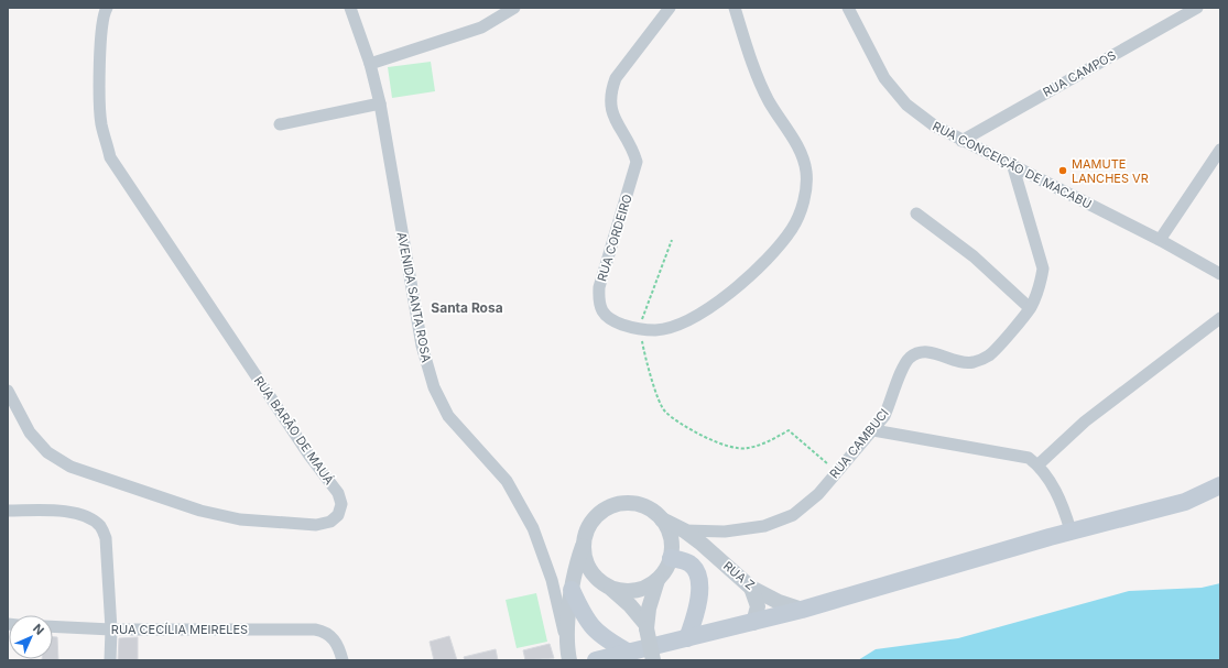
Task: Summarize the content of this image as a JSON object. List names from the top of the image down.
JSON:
{
  "streets": {
    "street": [
      "RUA CAMPOS",
      "RUA CONCEIÇÃO DE MACABU",
      "RUA CORDEIRO",
      "AVENIDA SANTA ROSA",
      "RUA BARÃO DE MAUÁ",
      "RUA CAMBUCI",
      "RUA Z",
      "RUA CECÍLIA MEIRELES"
    ]
  },
  "crossings": [
    ["RUA CAMPOS", "RUA CONCEIÇÃO DE MACABU"],
    ["RUA CONCEIÇÃO DE MACABU", "RUA CAMBUCI"],
    ["RUA CAMBUCI", "RUA Z"]
  ],
  "districts": ["Santa Rosa"],
  "places": ["MAMUTE LANCHES VR"],
  "north": "top right"
}
